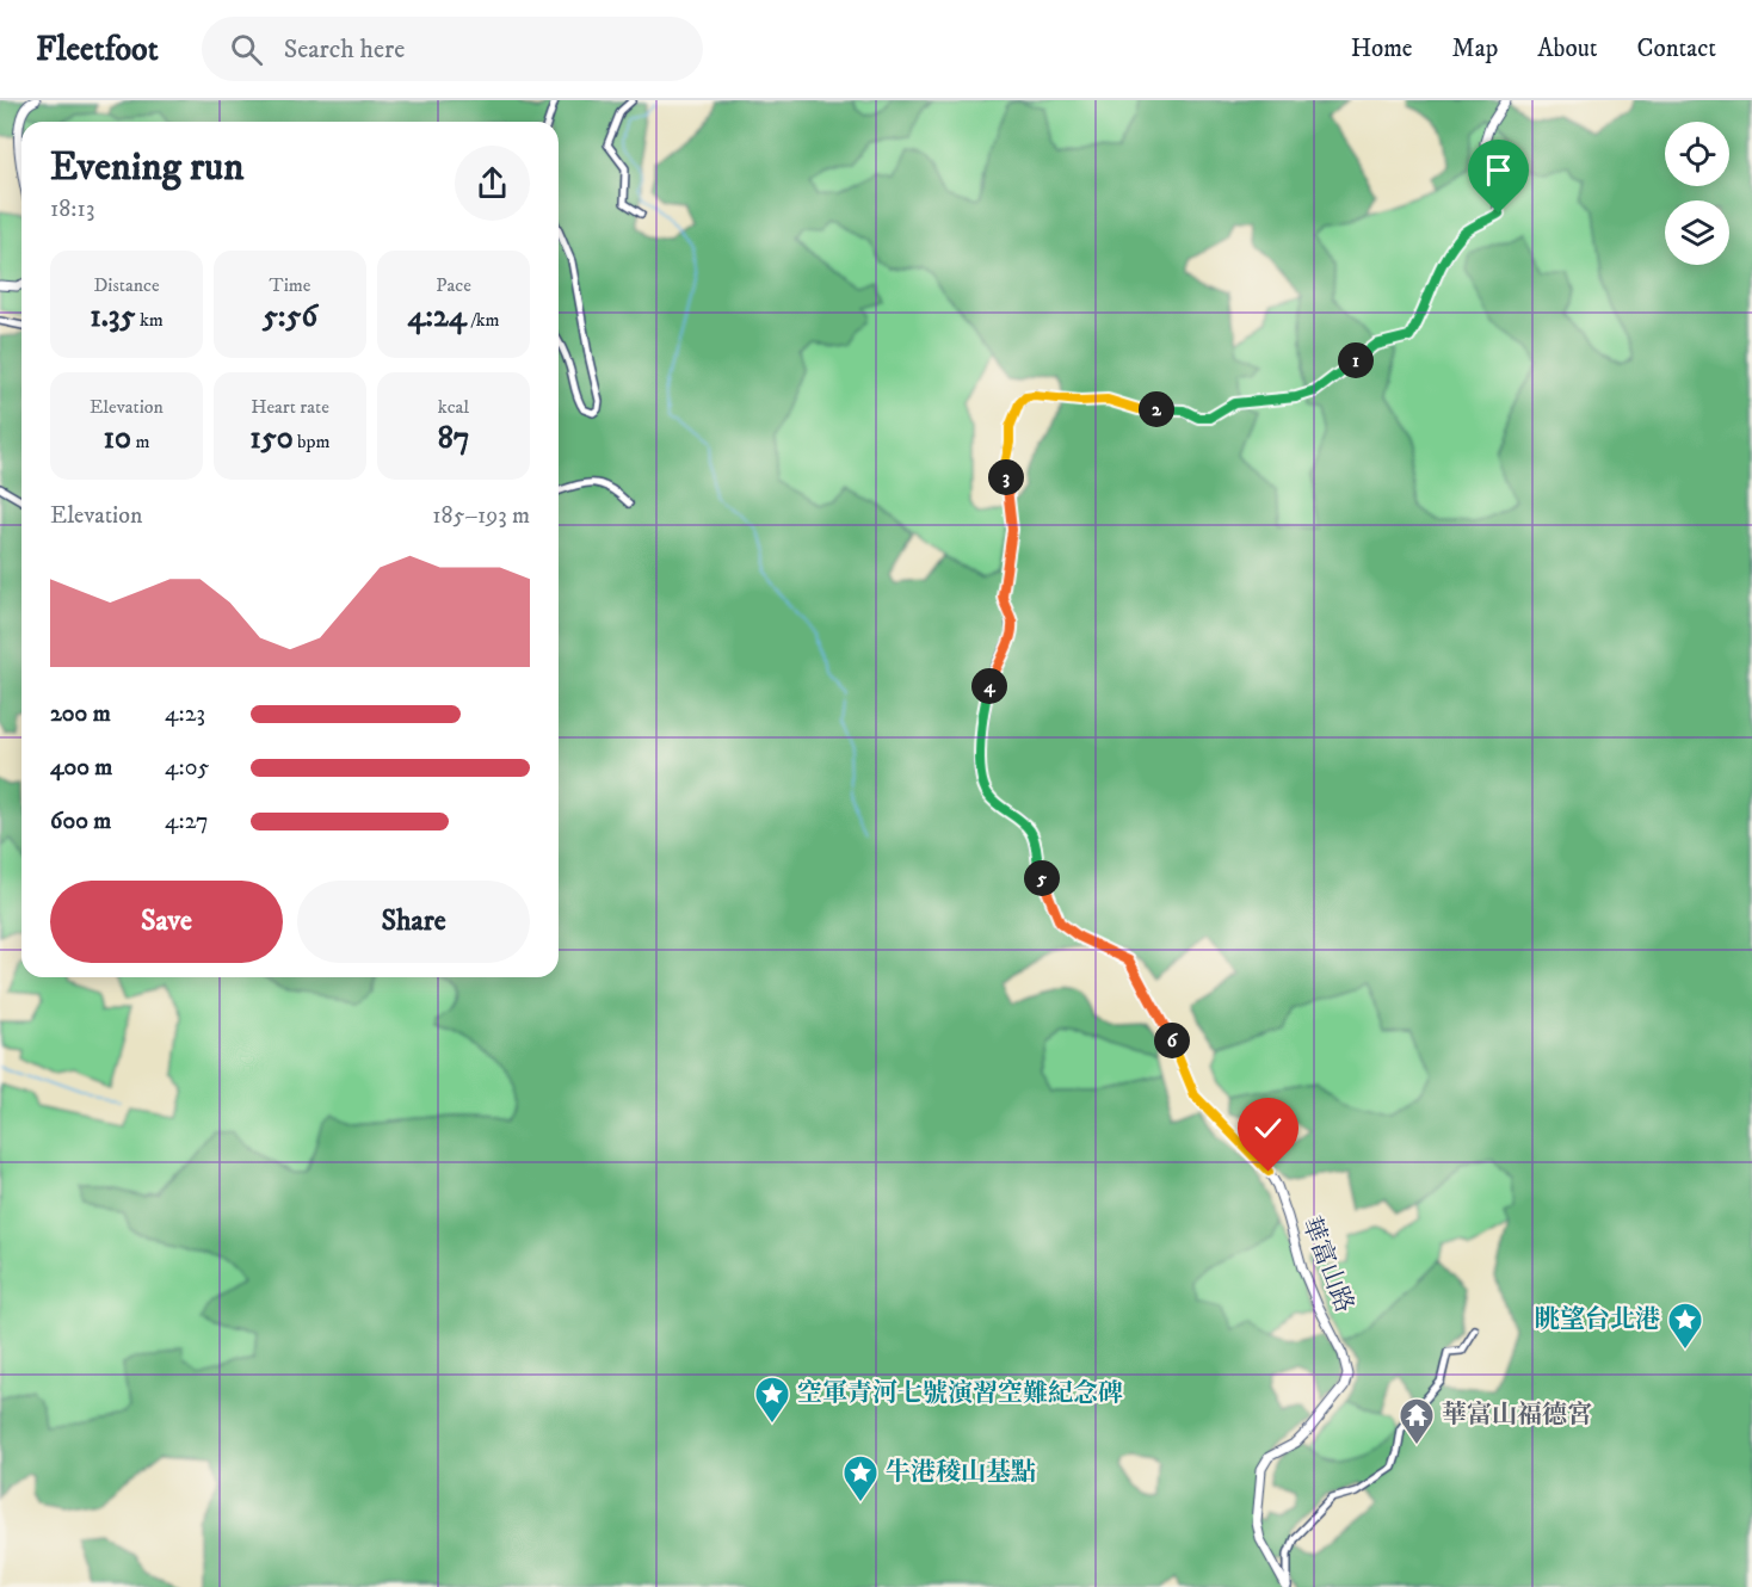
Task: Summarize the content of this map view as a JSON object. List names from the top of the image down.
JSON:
{
  "streets": {
    "street": ["華富山路"]
  },
  "places": {
    "place": ["眺望台北港", "空軍青河七號演習空難紀念碑", "牛港稜山基點"],
    "temple": ["華富山福德宮"]
  },
  "page": {
    "header": "Fleetfoot",
    "search": "Search here",
    "nav": [
      "Home",
      "Map",
      "About",
      "Contact"
    ],
    "heading": ["Evening run", "18:13"],
    "stats": [
      ["Distance", "1.35 km"],
      ["Time", "5:56"],
      ["Pace", "4:24 /km"],
      ["Elevation", "10 m"],
      ["Heart rate", "150 bpm"],
      ["kcal", "87"]
    ],
    "pins": [
      "1",
      "2",
      "3",
      "4",
      "5",
      "6"
    ],
    "chart": ["Elevation", "185–193 m"],
    "list": [
      {
        "name": "200 m",
        "note": "4:23"
      },
      {
        "name": "400 m",
        "note": "4:05"
      },
      {
        "name": "600 m",
        "note": "4:27"
      }
    ],
    "buttons": ["Save", "Share"]
  }
}
